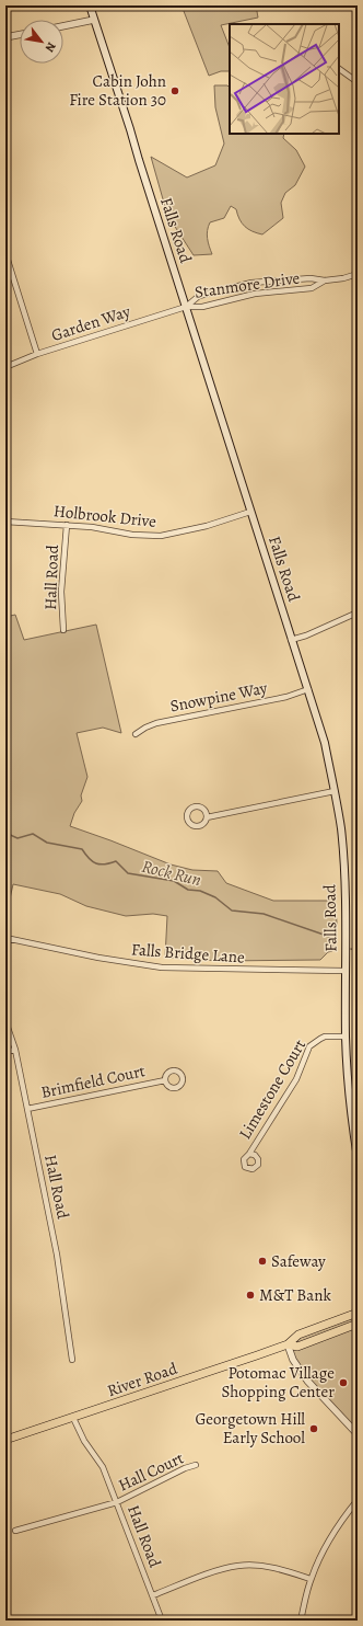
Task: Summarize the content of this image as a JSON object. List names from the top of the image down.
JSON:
{
  "streets": {
    "main road": ["Falls Road", "River Road"],
    "street": [
      "Stanmore Drive",
      "Garden Way",
      "Holbrook Drive",
      "Hall Road",
      "Snowpine Way",
      "Falls Bridge Lane",
      "Brimfield Court",
      "Limestone Court",
      "Hall Court"
    ]
  },
  "crossings": [
    ["Falls Road", "Stanmore Drive"],
    ["Falls Road", "Garden Way"],
    ["Falls Road", "Holbrook Drive"],
    ["Falls Road", "Snowpine Way"],
    ["Falls Road", "Falls Bridge Lane"],
    ["Falls Road", "Limestone Court"],
    ["Stanmore Drive", "Garden Way"],
    ["Holbrook Drive", "Hall Road"],
    ["Hall Road", "Brimfield Court"],
    ["Hall Road", "River Road"],
    ["Hall Road", "Hall Court"]
  ],
  "water": ["Rock Run"],
  "places": [
    "Cabin John Fire Station 30",
    "Safeway",
    "M&T Bank",
    "Potomac Village Shopping Center",
    "Georgetown Hill Early School"
  ],
  "north": "bottom right"
}
